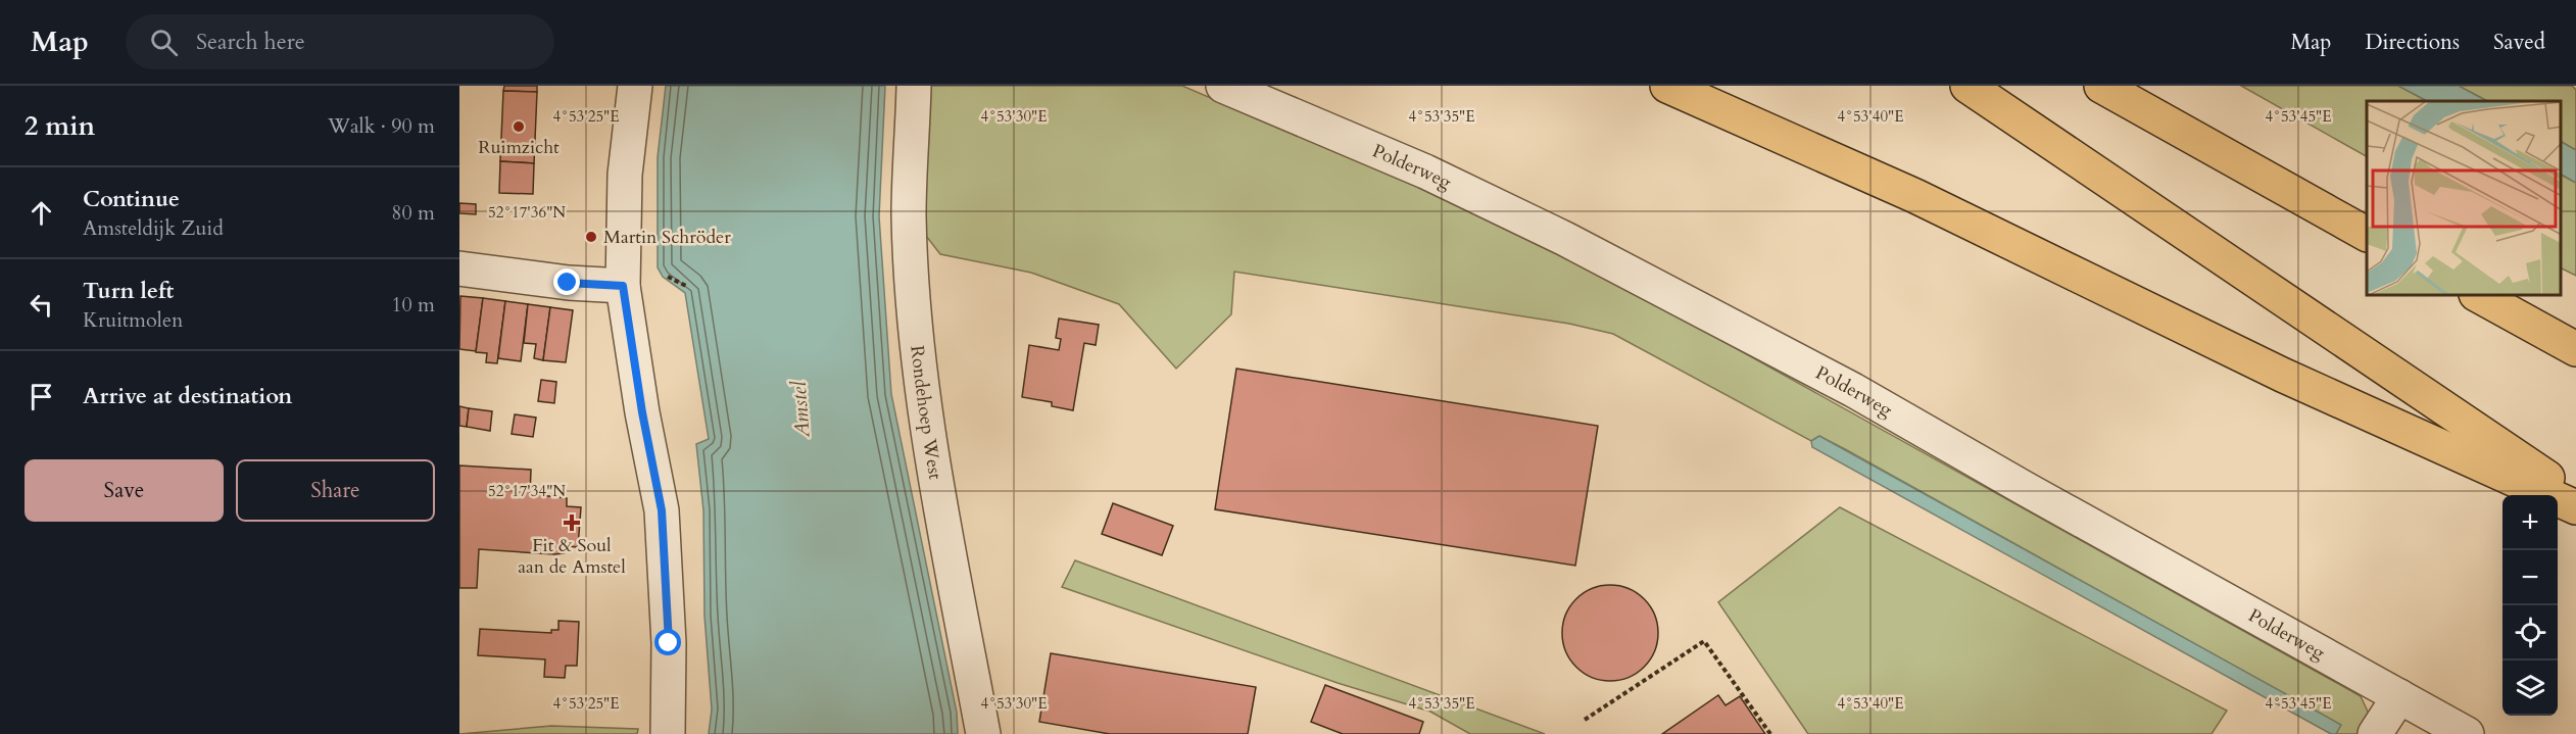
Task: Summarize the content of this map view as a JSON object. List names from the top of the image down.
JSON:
{
  "streets": {
    "street": ["Polderweg", "Rondehoep West"]
  },
  "water": ["Amstel"],
  "places": {
    "other": ["Ruimzicht", "Martin Schröder"],
    "health": ["Fit & Soul aan de Amstel"]
  },
  "page": {
    "header": "Map",
    "search": "Search here",
    "nav": ["Map", "Directions", "Saved"],
    "heading": ["2 min", "Walk · 90 m"],
    "list": [
      ["Continue", "Amsteldijk Zuid", "80 m"],
      ["Turn left", "Kruitmolen", "10 m"],
      "Arrive at destination"
    ],
    "buttons": ["Save", "Share"],
    "map_buttons": ["+", "−"]
  },
  "coordinates": [
    "4°53'25\"E",
    "4°53'30\"E",
    "4°53'35\"E",
    "4°53'40\"E",
    "4°53'45\"E",
    "52°17'36\"N",
    "52°17'34\"N"
  ]
}
